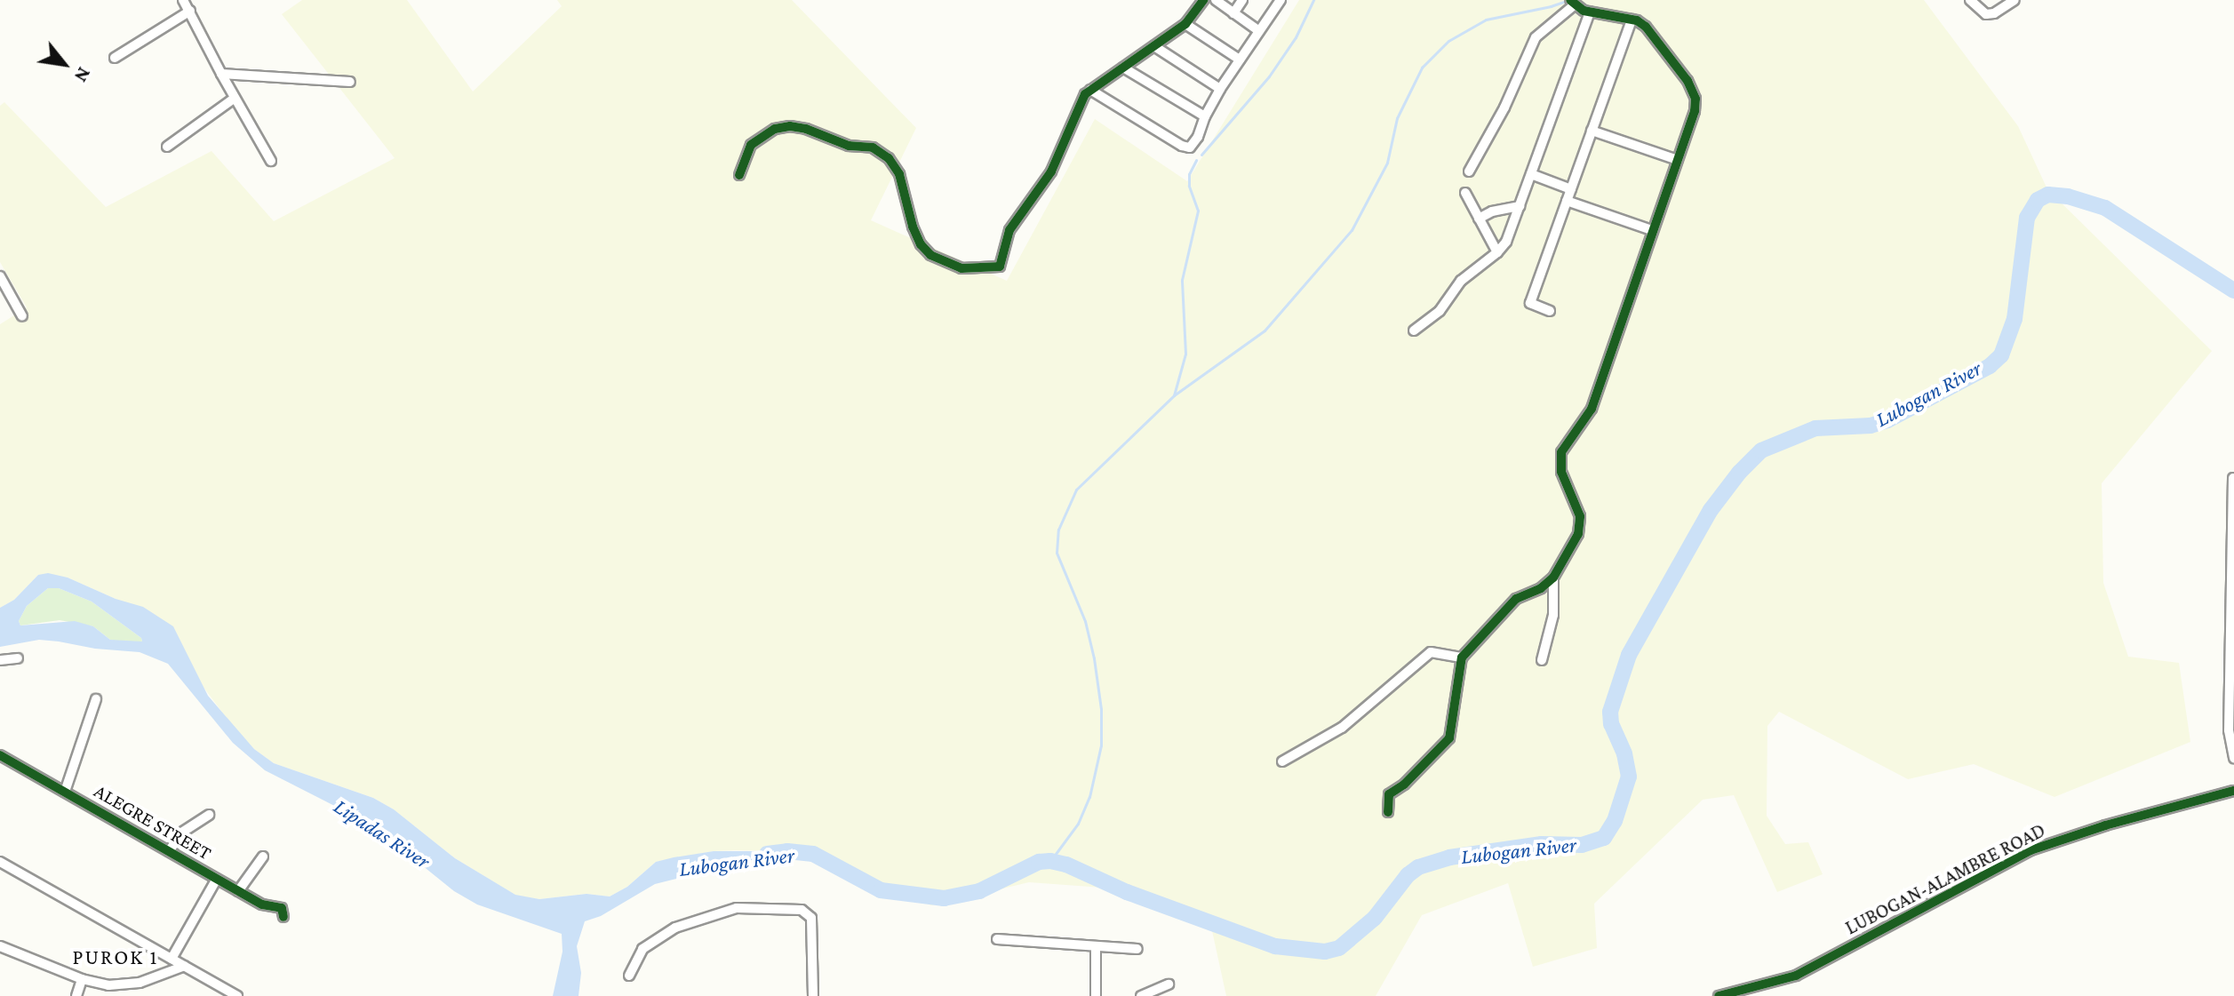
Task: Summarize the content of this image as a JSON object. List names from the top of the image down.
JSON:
{
  "streets": {
    "street": ["ALEGRE STREET", "LUBOGAN-ALAMBRE ROAD"]
  },
  "districts": ["PUROK 1"],
  "water": ["Lubogan River", "Lipadas River"],
  "north": "bottom right"
}
